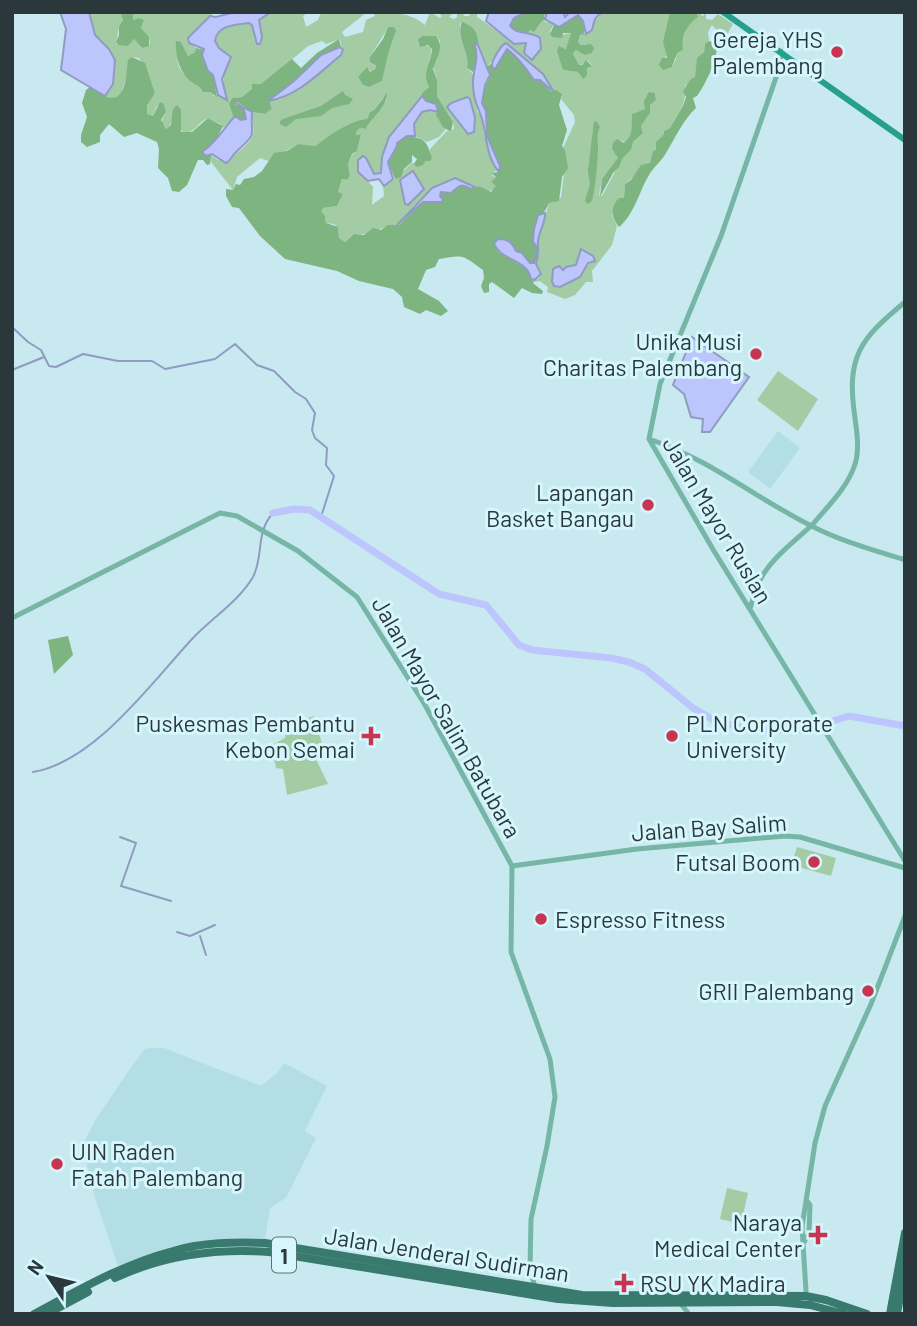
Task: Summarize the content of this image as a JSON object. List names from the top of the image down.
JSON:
{
  "streets": {
    "highway": ["Jalan Jenderal Sudirman", "1"],
    "street": ["Jalan Mayor Ruslan", "Jalan Mayor Salim Batubara", "Jalan Bay Salim"]
  },
  "crossings": [
    ["Jalan Mayor Salim Batubara", "Jalan Bay Salim"],
    ["Jalan Mayor Salim Batubara", "Jalan Jenderal Sudirman"]
  ],
  "places": {
    "other": [
      "Gereja YHS Palembang",
      "Unika Musi Charitas Palembang",
      "Lapangan Basket Bangau",
      "PLN Corporate University",
      "Futsal Boom",
      "Espresso Fitness",
      "GRII Palembang",
      "UIN Raden Fatah Palembang"
    ],
    "health": ["Puskesmas Pembantu Kebon Semai", "Naraya Medical Center", "RSU YK Madira"]
  },
  "north": "top left"
}
